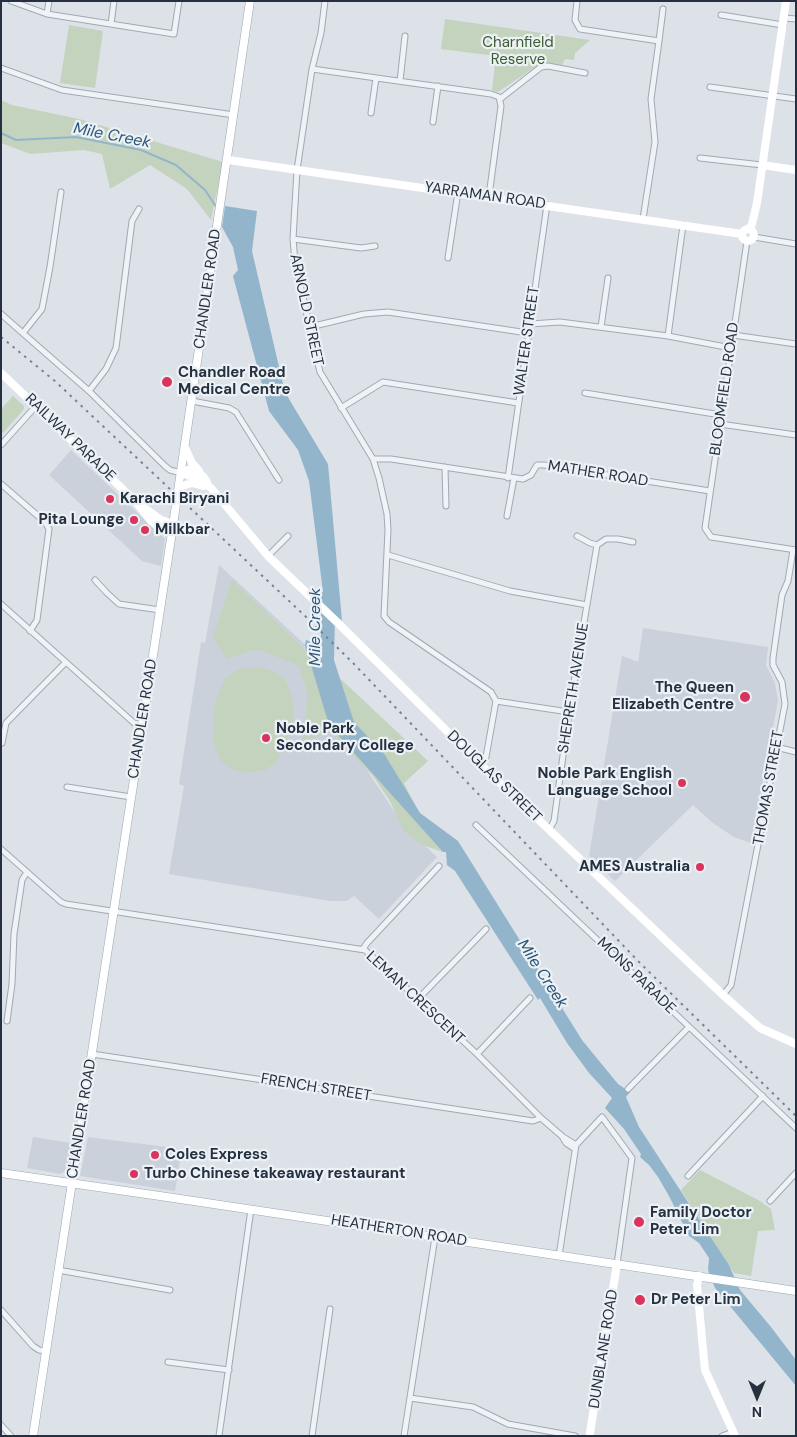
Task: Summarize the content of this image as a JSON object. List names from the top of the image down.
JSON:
{
  "streets": {
    "main road": [
      "YARRAMAN ROAD",
      "CHANDLER ROAD",
      "RAILWAY PARADE",
      "DOUGLAS STREET",
      "HEATHERTON ROAD",
      "DUNBLANE ROAD"
    ],
    "street": [
      "ARNOLD STREET",
      "WALTER STREET",
      "BLOOMFIELD ROAD",
      "MATHER ROAD",
      "SHEPRETH AVENUE",
      "THOMAS STREET",
      "MONS PARADE",
      "LEMAN CRESCENT",
      "FRENCH STREET"
    ]
  },
  "crossings": [
    ["YARRAMAN ROAD", "CHANDLER ROAD"],
    ["YARRAMAN ROAD", "ARNOLD STREET"],
    ["YARRAMAN ROAD", "WALTER STREET"],
    ["CHANDLER ROAD", "RAILWAY PARADE"],
    ["CHANDLER ROAD", "DOUGLAS STREET"],
    ["CHANDLER ROAD", "LEMAN CRESCENT"],
    ["CHANDLER ROAD", "FRENCH STREET"],
    ["CHANDLER ROAD", "HEATHERTON ROAD"],
    ["WALTER STREET", "MATHER ROAD"],
    ["BLOOMFIELD ROAD", "MATHER ROAD"],
    ["BLOOMFIELD ROAD", "THOMAS STREET"],
    ["SHEPRETH AVENUE", "DOUGLAS STREET"],
    ["DOUGLAS STREET", "THOMAS STREET"],
    ["LEMAN CRESCENT", "FRENCH STREET"],
    ["HEATHERTON ROAD", "DUNBLANE ROAD"]
  ],
  "water": ["Mile Creek"],
  "parks": ["Charnfield Reserve"],
  "places": [
    "Chandler Road Medical Centre",
    "Karachi Biryani",
    "Pita Lounge",
    "Milkbar",
    "The Queen Elizabeth Centre",
    "Noble Park Secondary College",
    "Noble Park English Language School",
    "AMES Australia",
    "Coles Express",
    "Turbo Chinese takeaway restaurant",
    "Family Doctor Peter Lim",
    "Dr Peter Lim"
  ],
  "north": "bottom"
}
